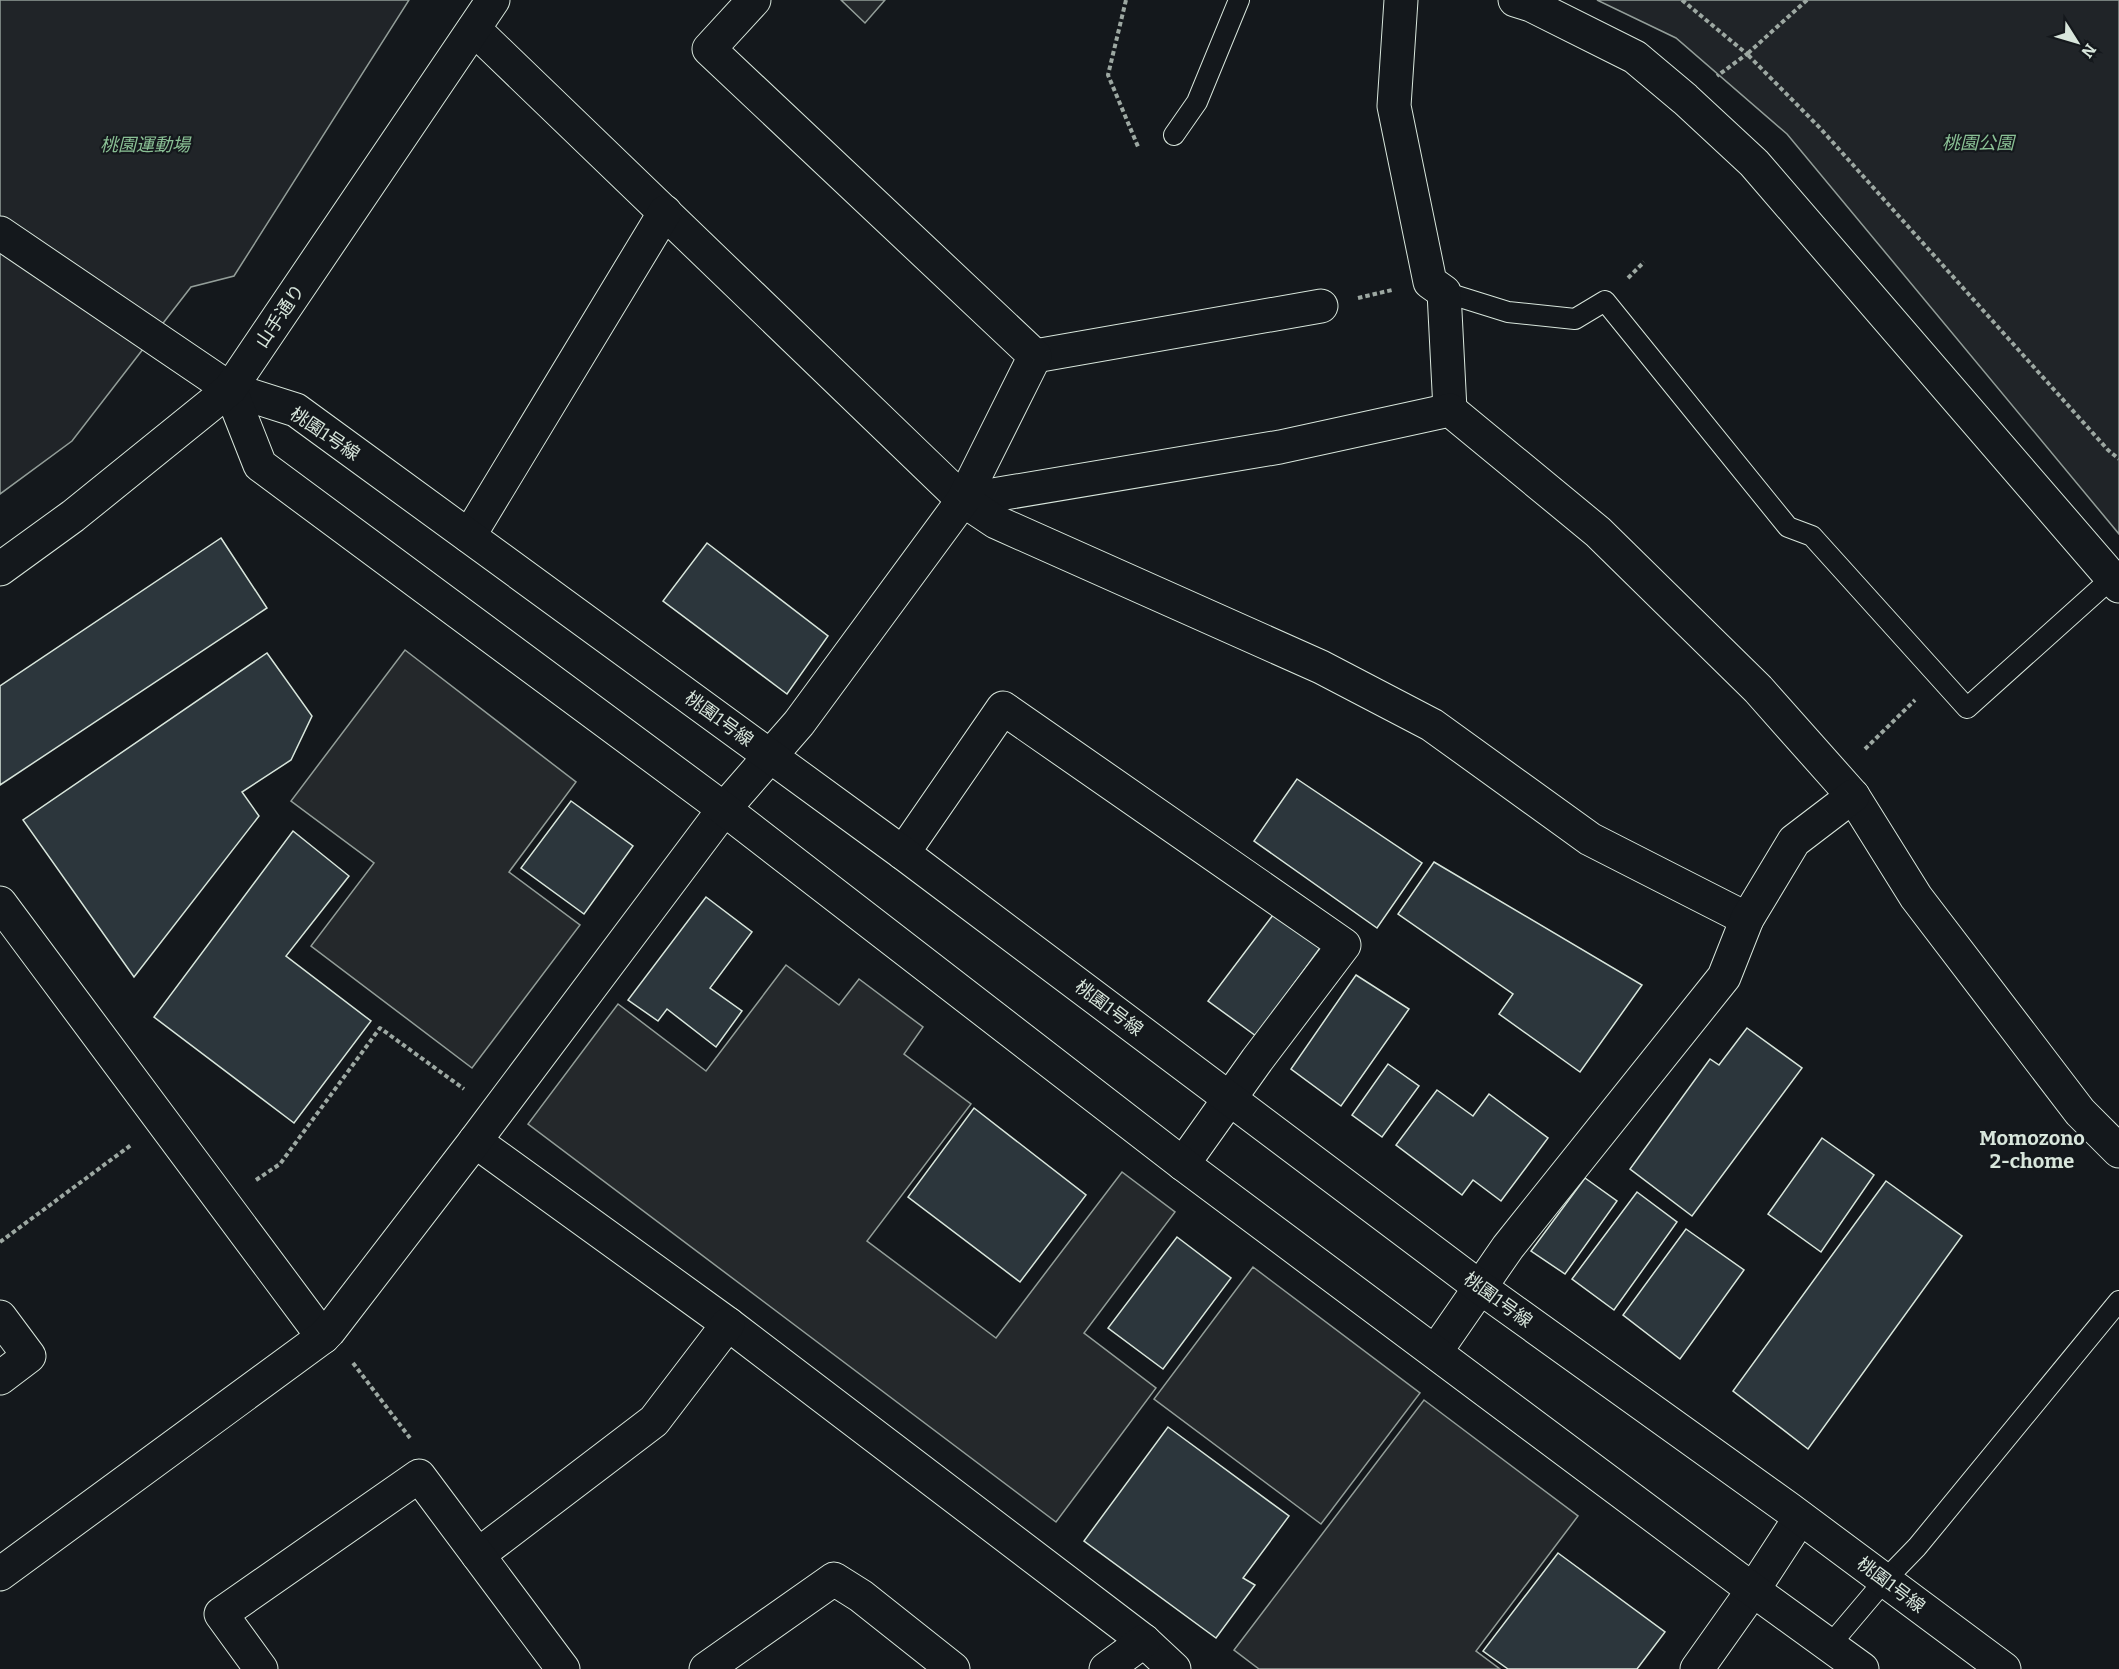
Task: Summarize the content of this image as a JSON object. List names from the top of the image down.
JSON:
{
  "streets": {
    "street": ["山手通り", "桃園1号線"]
  },
  "crossings": [
    ["山手通り", "桃園1号線"]
  ],
  "districts": ["Momozono 2-chome"],
  "parks": ["桃園公園", "桃園運動場"],
  "north": "bottom right"
}
